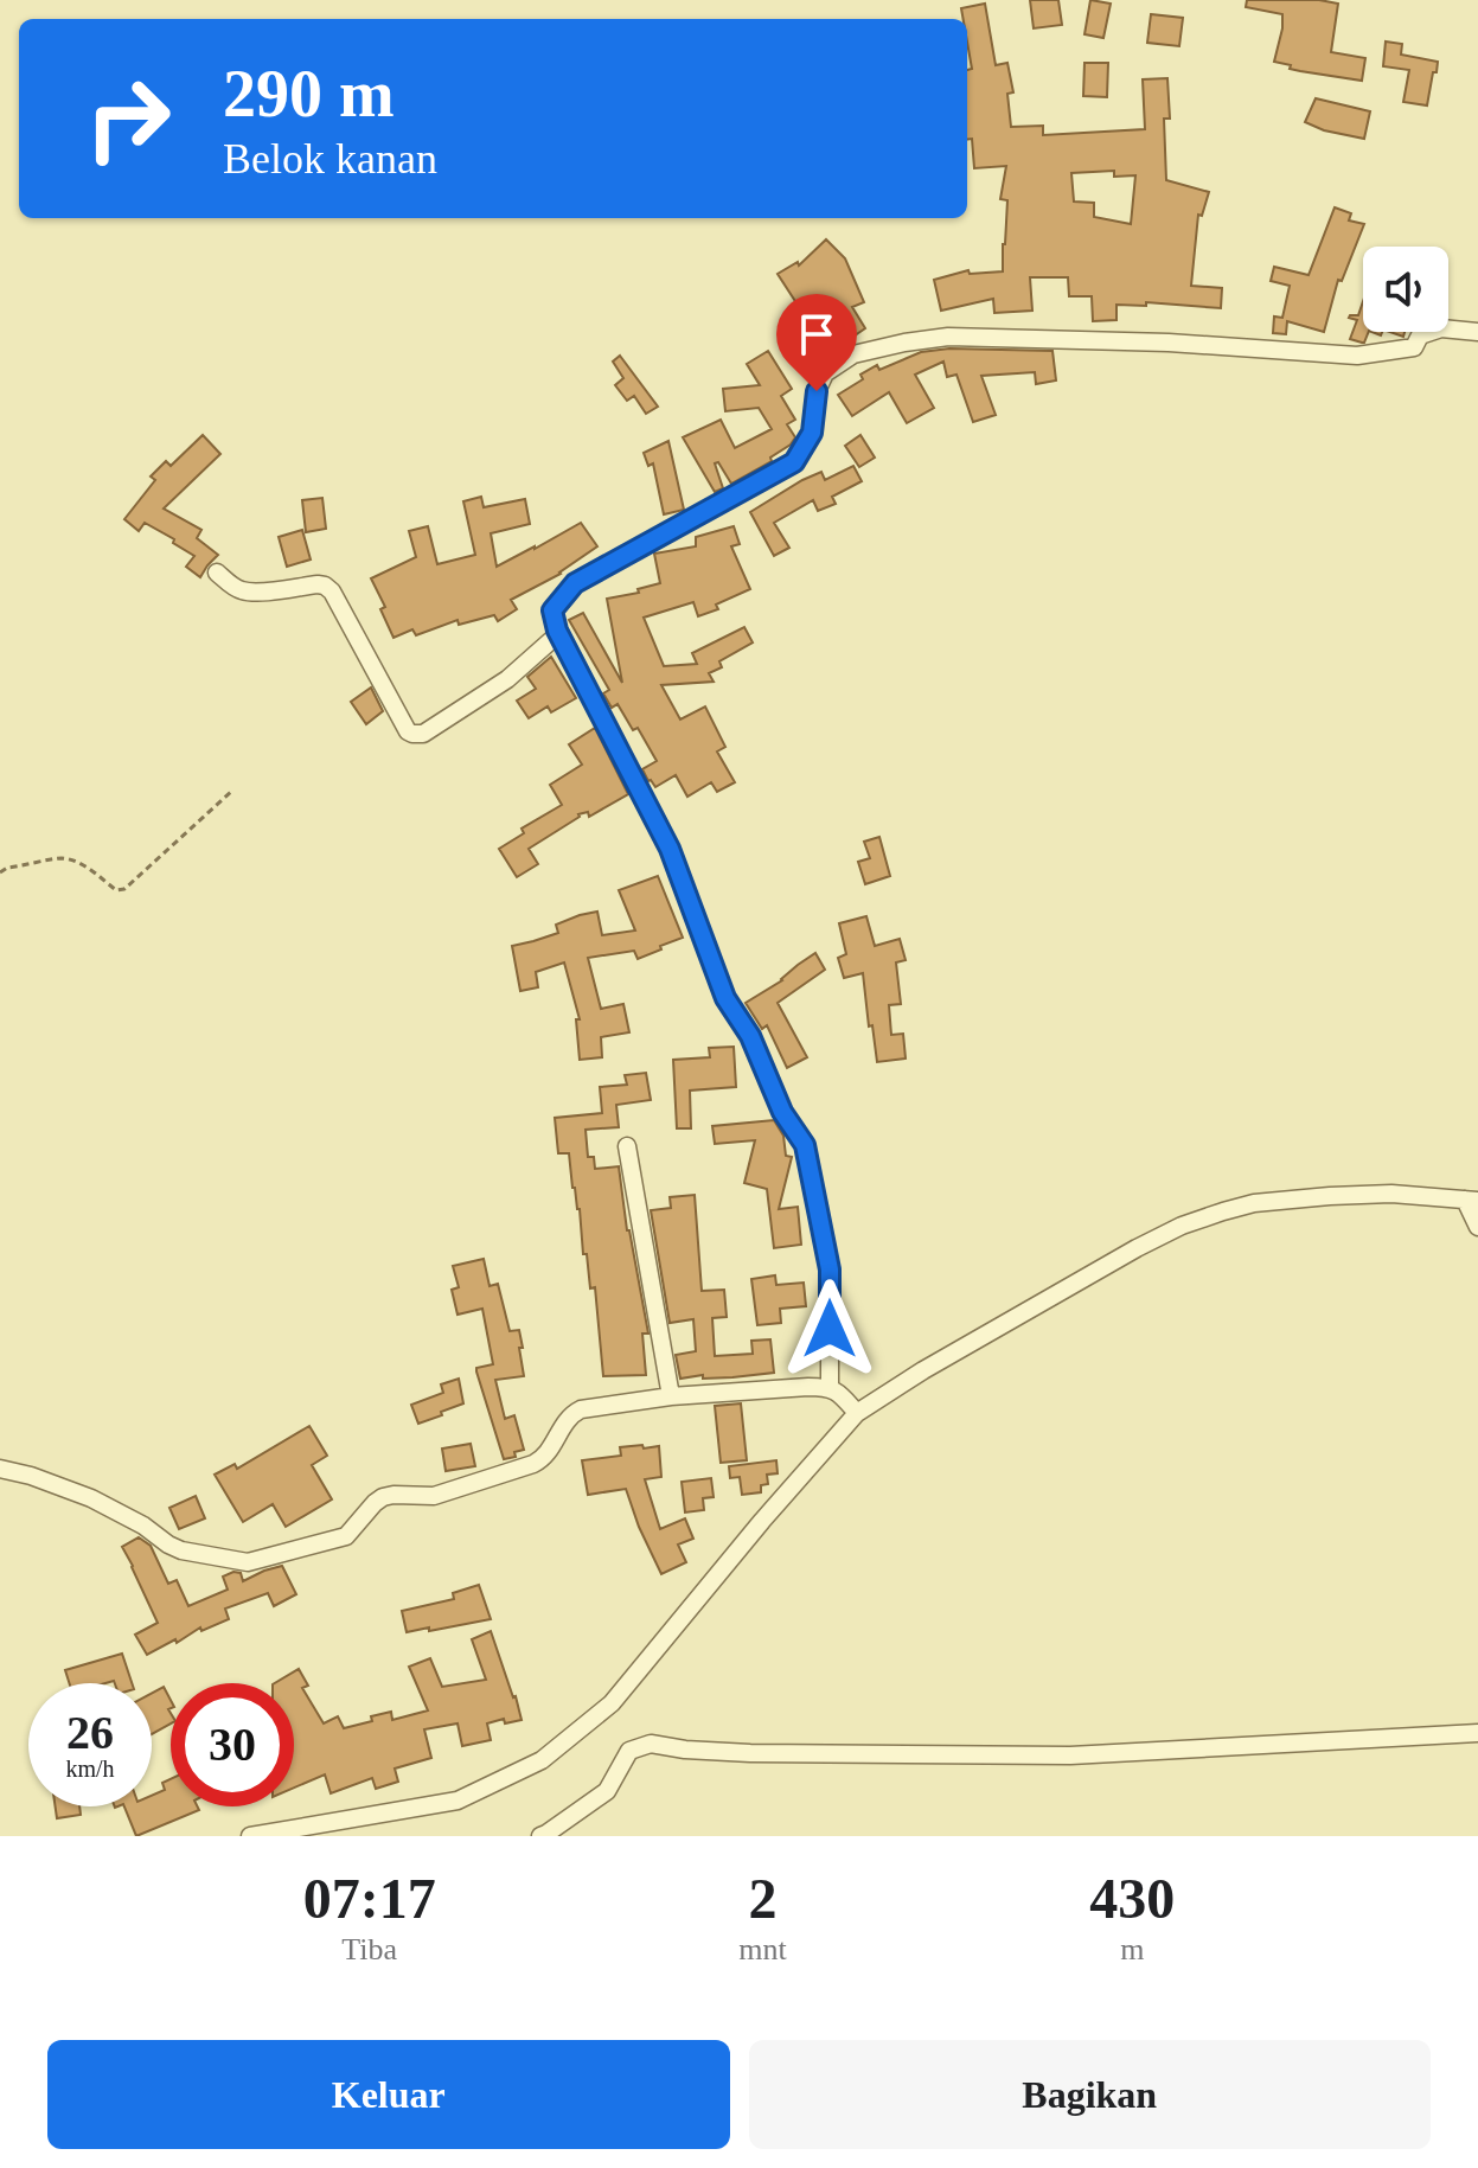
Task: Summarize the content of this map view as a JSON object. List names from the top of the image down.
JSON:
{
  "page": {
    "turn": ["290 m", "Belok kanan"],
    "speed": "26 km/h",
    "limit": "30",
    "eta": [
      "07:17",
      "Tiba",
      "2",
      "mnt",
      "430",
      "m"
    ],
    "buttons": ["Keluar", "Bagikan"]
  }
}
